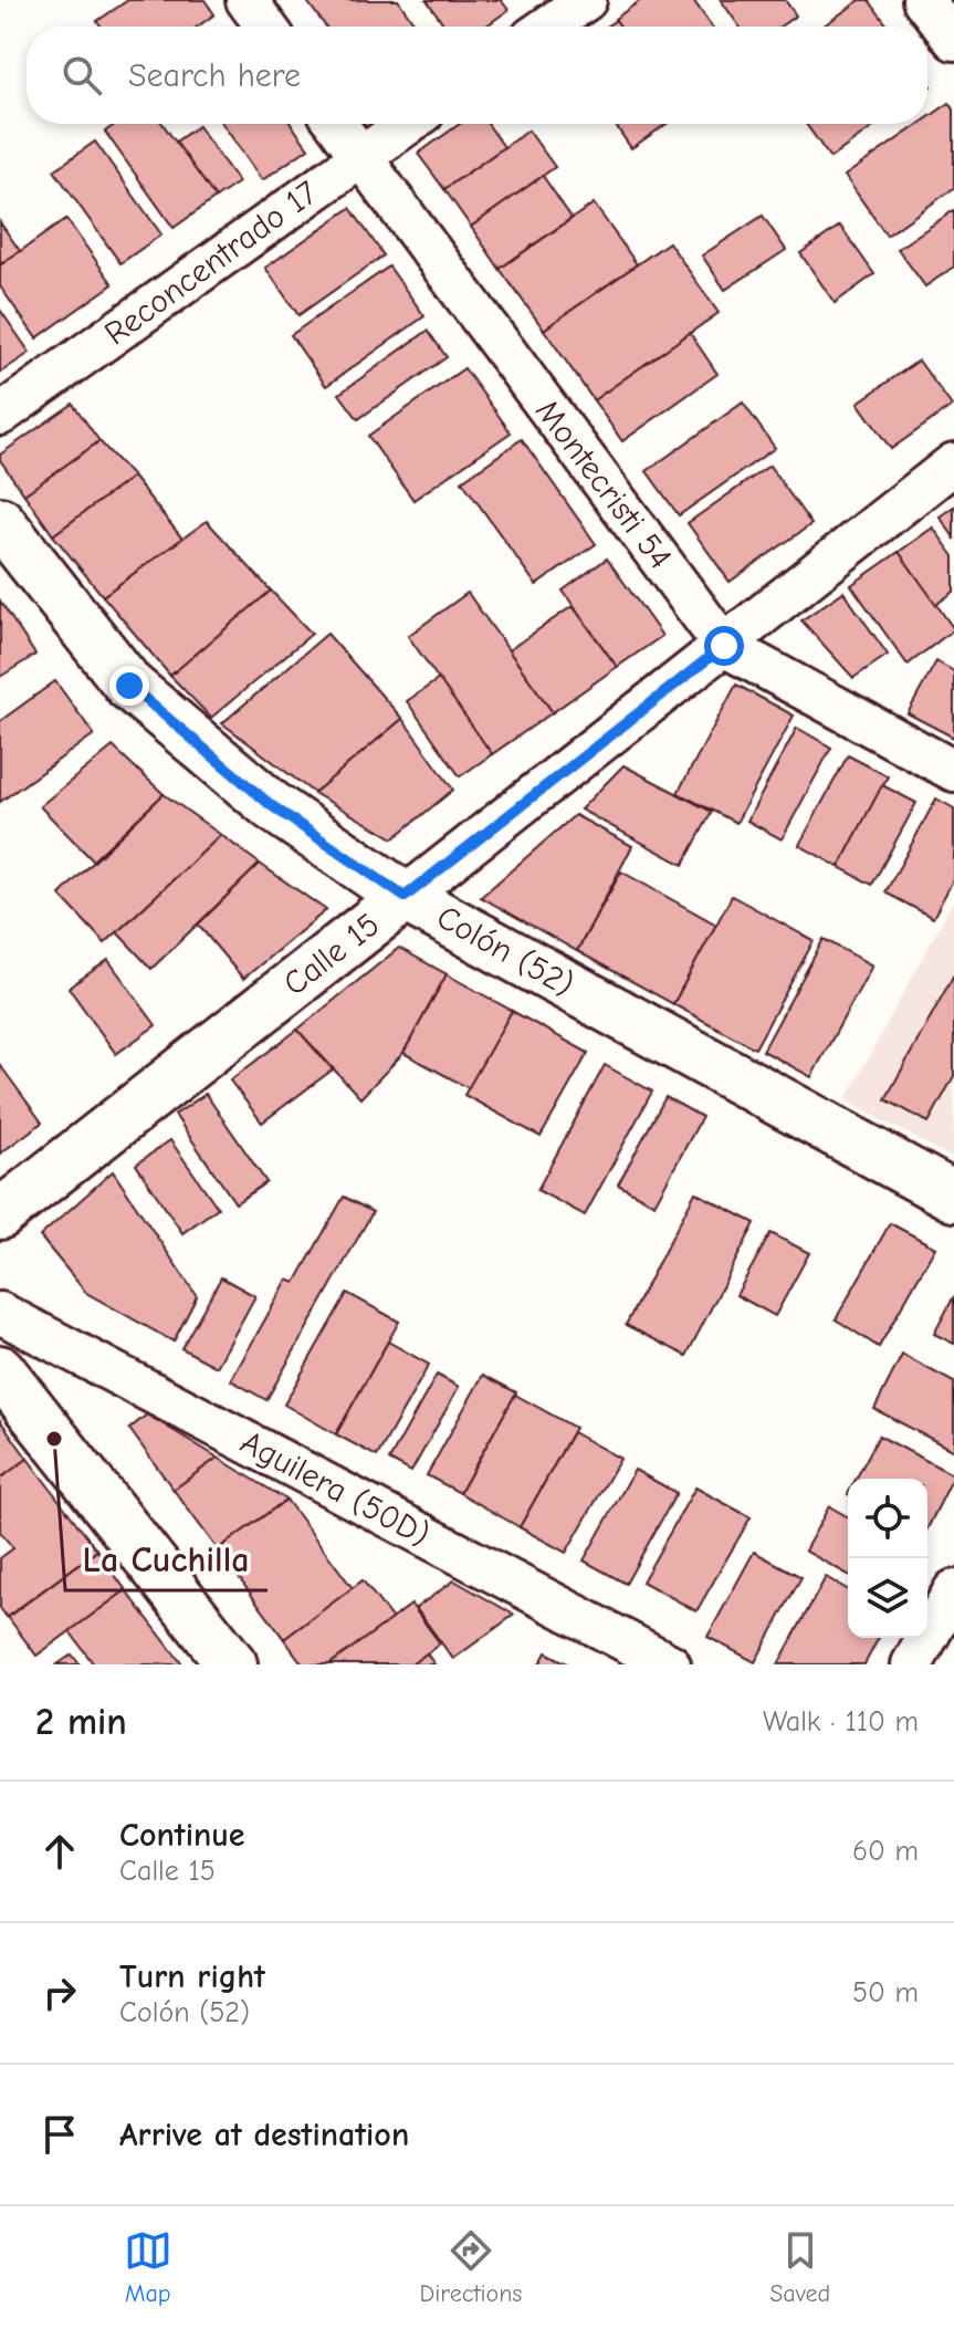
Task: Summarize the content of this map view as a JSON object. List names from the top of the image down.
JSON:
{
  "streets": {
    "main road": ["Colón (52)", "Calle 15"],
    "street": ["Reconcentrado 17", "Montecristi 54", "Aguilera (50D)"]
  },
  "crossings": [
    ["Reconcentrado 17", "Montecristi 54"],
    ["Montecristi 54", "Calle 15"],
    ["Colón (52)", "Calle 15"]
  ],
  "places": ["La Cuchilla"],
  "page": {
    "search": "Search here",
    "heading": ["2 min", "Walk · 110 m"],
    "list": [
      ["Continue", "Calle 15", "60 m"],
      ["Turn right", "Colón (52)", "50 m"],
      "Arrive at destination"
    ],
    "nav": ["Map", "Directions", "Saved"]
  }
}
